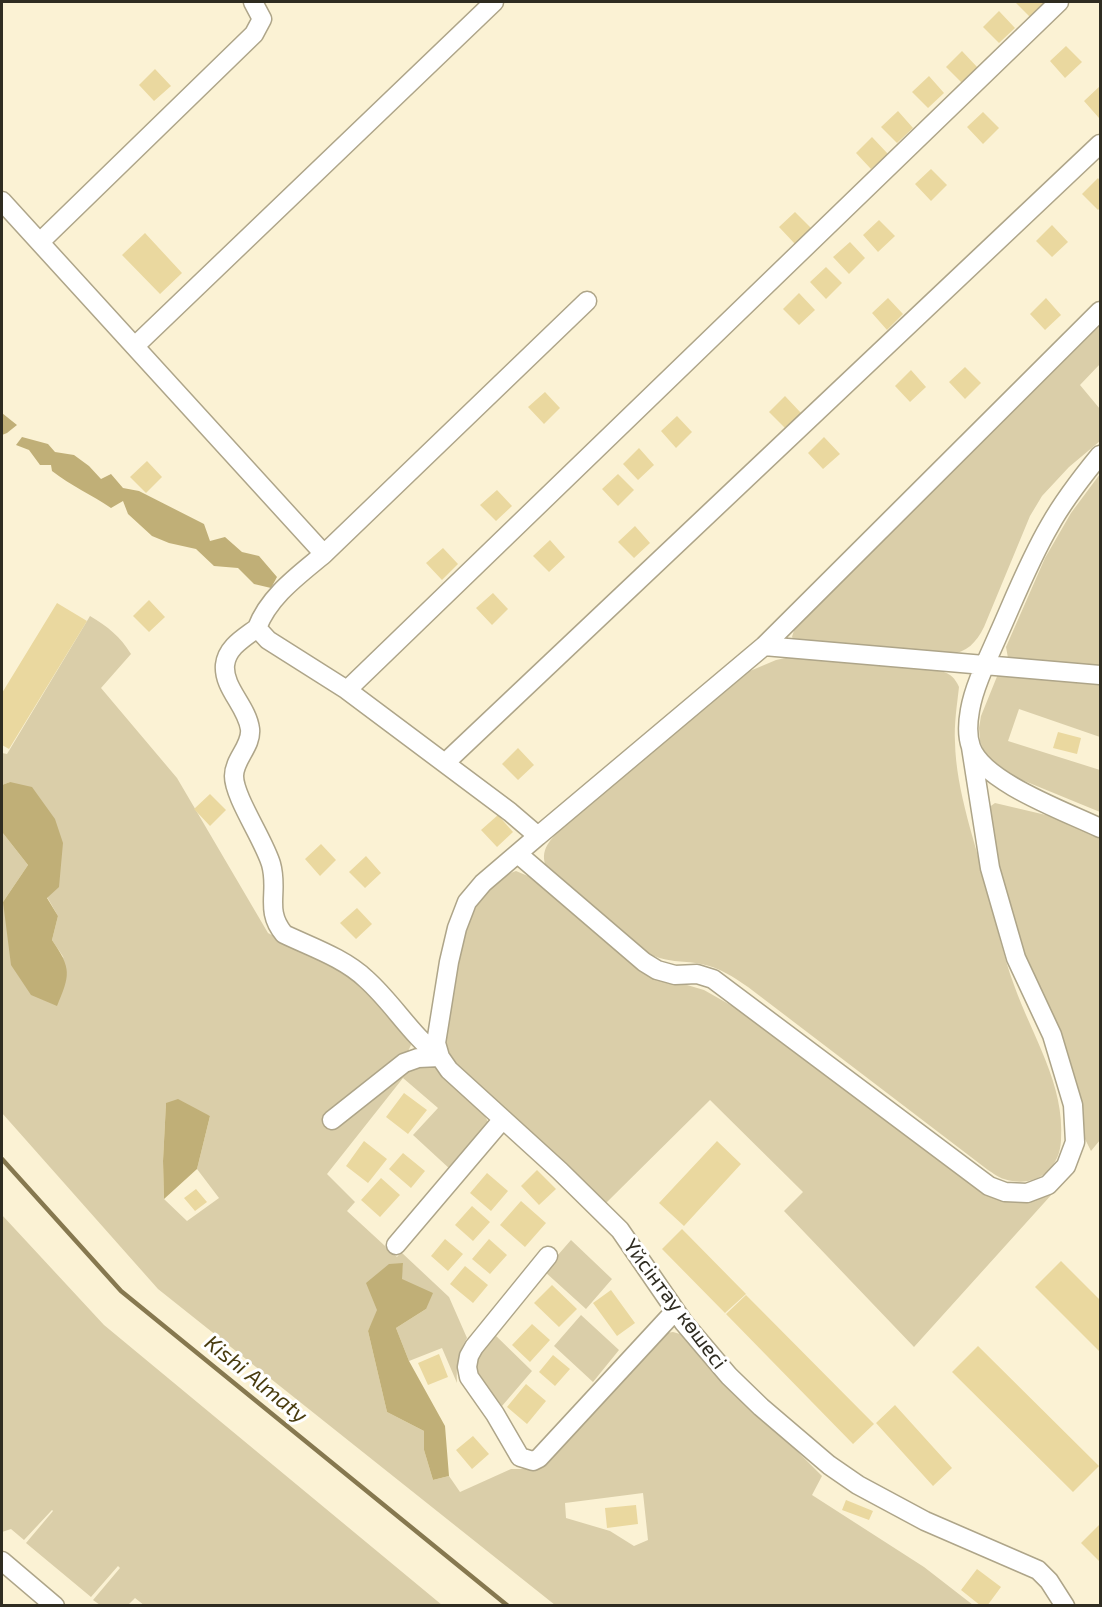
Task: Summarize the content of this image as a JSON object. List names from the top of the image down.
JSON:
{
  "streets": {
    "street": ["Үйсінтау көшесі"]
  },
  "water": ["Kіshі Almaty"]
}
